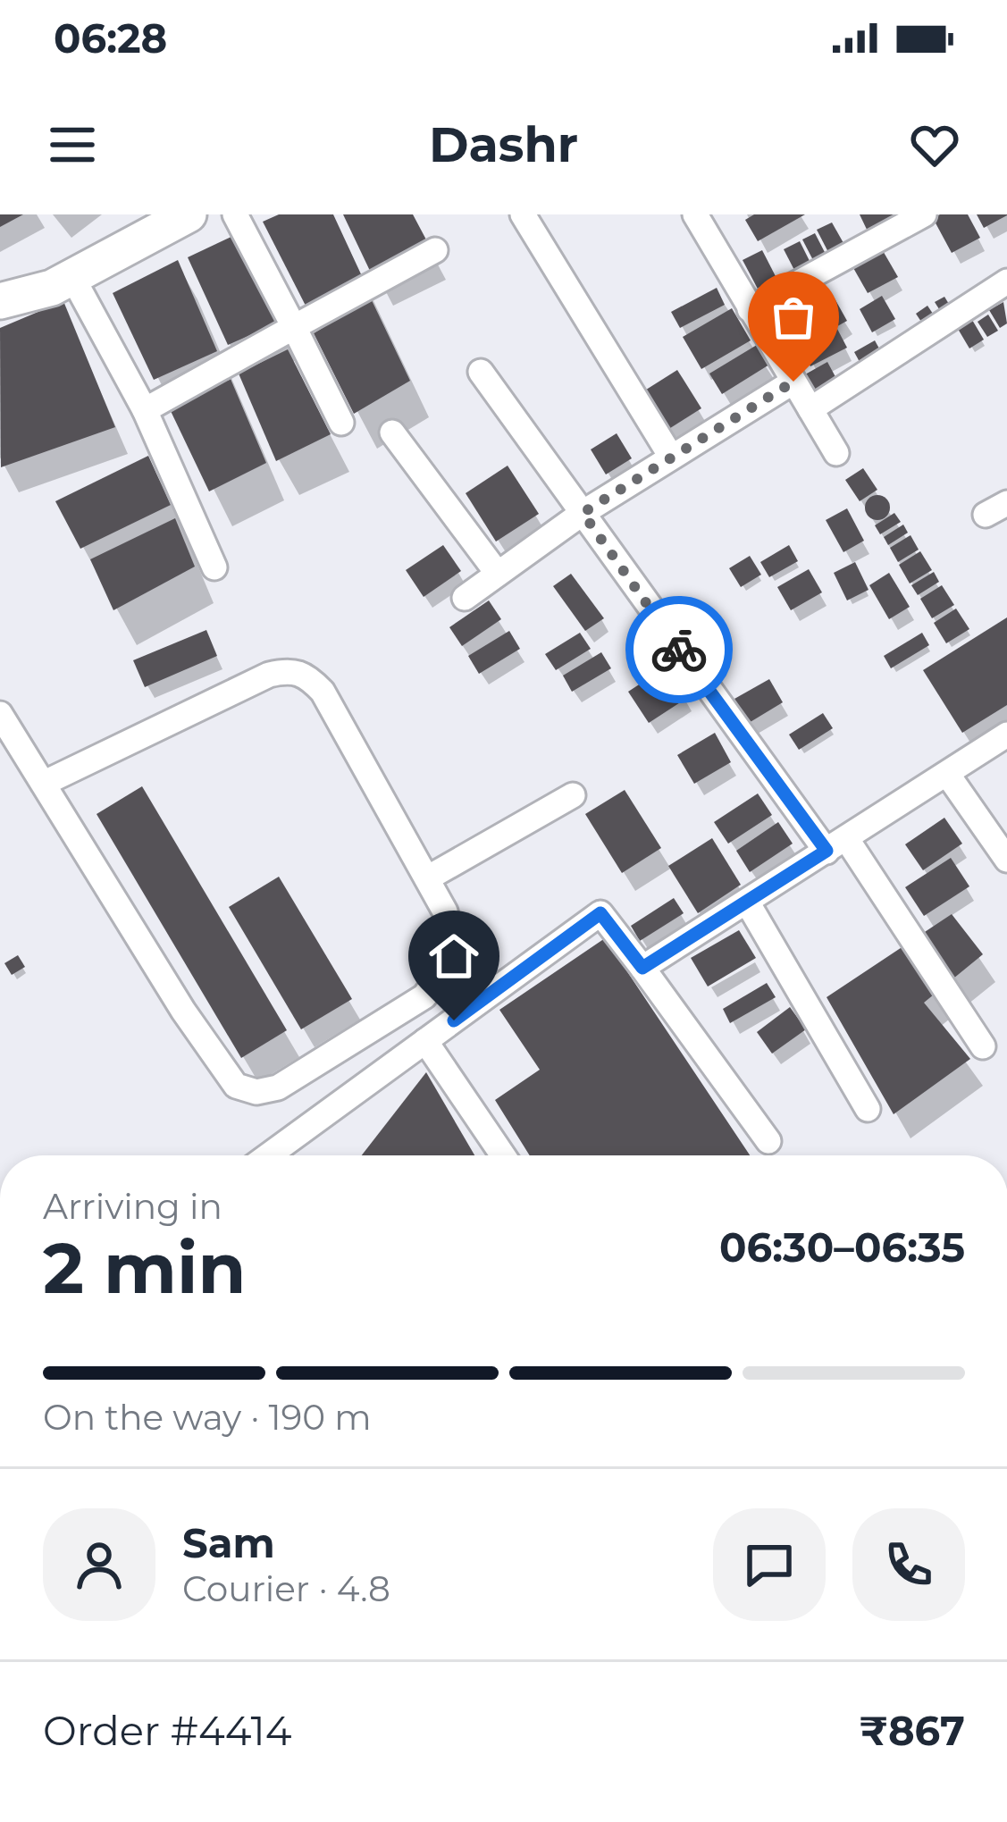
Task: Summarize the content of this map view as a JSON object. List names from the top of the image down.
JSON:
{
  "page": {
    "status": "06:28",
    "header": "Dashr",
    "heading": ["2 min", "Arriving in", "06:30–06:35"],
    "panel": [
      "Sam",
      "Courier · 4.8",
      "Order #4414",
      "₹867"
    ],
    "bar": "On the way · 190 m"
  }
}
